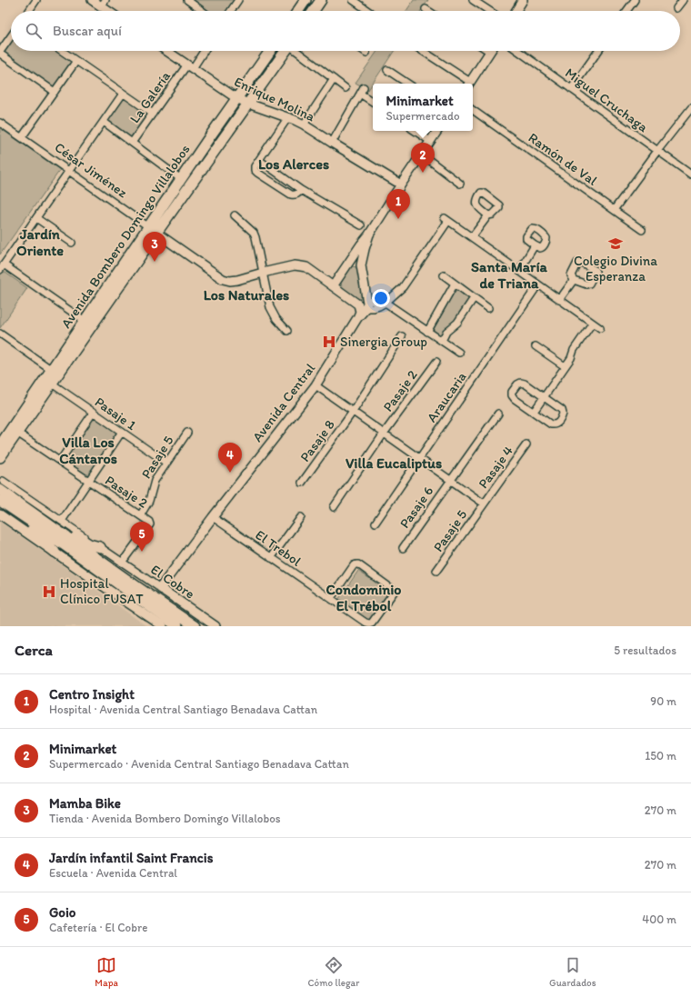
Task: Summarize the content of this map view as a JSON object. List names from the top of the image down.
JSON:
{
  "streets": {
    "main road": ["Avenida Bombero Domingo Villalobos"],
    "street": [
      "La Galería",
      "Enrique Molina",
      "Miguel Cruchaga",
      "Ramón de Val",
      "César Jiménez",
      "Pasaje 2",
      "Araucaria",
      "Avenida Central",
      "Pasaje 1",
      "Pasaje 8",
      "Pasaje 5",
      "Pasaje 4",
      "Pasaje 6",
      "El Trebol",
      "El Cobre"
    ]
  },
  "crossings": [
    ["La Galería", "Enrique Molina"],
    ["La Galería", "César Jiménez"],
    ["Enrique Molina", "Avenida Bombero Domingo Villalobos"],
    ["César Jiménez", "Avenida Bombero Domingo Villalobos"],
    ["César Jiménez", "Avenida Central"],
    ["Avenida Bombero Domingo Villalobos", "Pasaje 2"],
    ["Avenida Bombero Domingo Villalobos", "Pasaje 1"],
    ["Pasaje 2", "Pasaje 5"],
    ["Pasaje 2", "El Cobre"],
    ["Avenida Central", "El Trebol"],
    ["Avenida Central", "El Cobre"],
    ["Pasaje 1", "Pasaje 5"],
    ["Pasaje 5", "Pasaje 4"]
  ],
  "districts": [
    "Los Alerces",
    "Jardín Oriente",
    "Santa María de Triana",
    "Los Naturales",
    "Villa Los Cántaros",
    "Villa Eucaliptus",
    "Condominio El Trébol"
  ],
  "places": {
    "school or university": ["Colegio Divina Esperanza"],
    "hospital": ["Sinergia Group", "Hospital Clínico FUSAT"]
  },
  "page": {
    "search": "Buscar aquí",
    "popup": ["Minimarket", "Supermercado"],
    "pins": [
      "2",
      "1",
      "3",
      "4",
      "5"
    ],
    "heading": ["Cerca", "5 resultados"],
    "list": [
      {
        "mark": "1",
        "name": "Centro Insight",
        "note": "Hospital · Avenida Central Santiago Benadava Cattan",
        "value": "90 m"
      },
      {
        "mark": "2",
        "name": "Minimarket",
        "note": "Supermercado · Avenida Central Santiago Benadava Cattan",
        "value": "150 m"
      },
      {
        "mark": "3",
        "name": "Mamba Bike",
        "note": "Tienda · Avenida Bombero Domingo Villalobos",
        "value": "270 m"
      },
      {
        "mark": "4",
        "name": "Jardín infantil Saint Francis",
        "note": "Escuela · Avenida Central",
        "value": "270 m"
      },
      {
        "mark": "5",
        "name": "Goio",
        "note": "Cafetería · El Cobre",
        "value": "400 m"
      }
    ],
    "nav": ["Mapa", "Cómo llegar", "Guardados"]
  }
}
